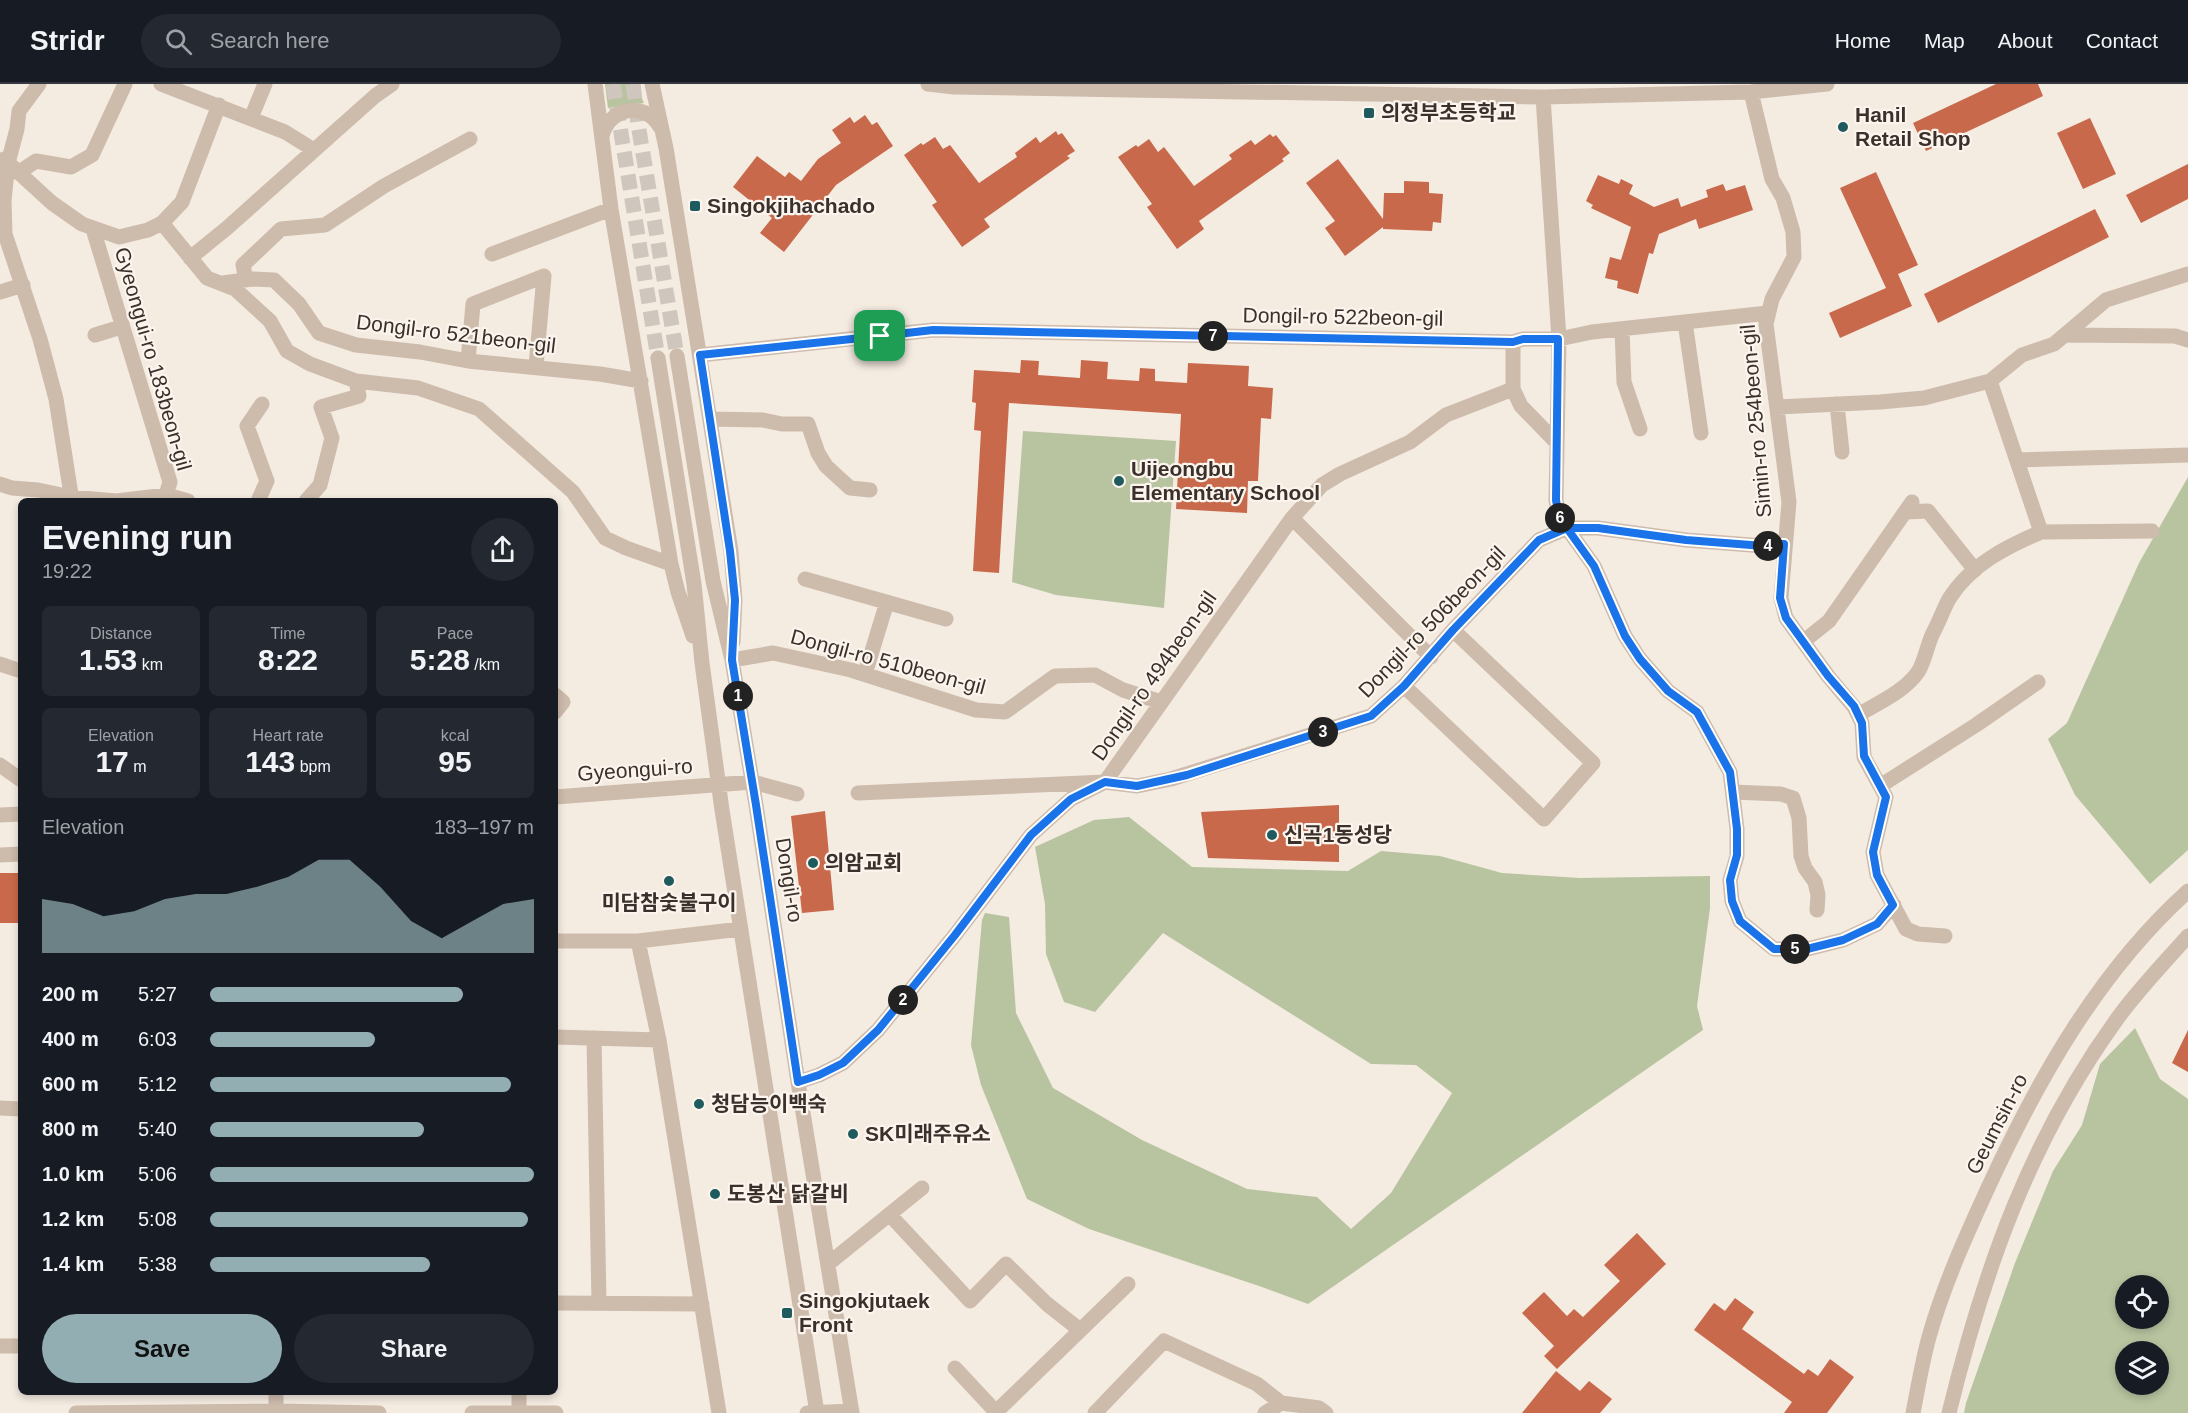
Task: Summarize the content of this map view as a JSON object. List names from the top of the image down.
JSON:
{
  "streets": {
    "street": [
      "Dongil-ro 522beon-gil",
      "Dongil-ro 521beon-gil",
      "Gyeongui-ro 183beon-gil",
      "Simin-ro 254beon-gil",
      "Dongil-ro 506beon-gil",
      "Dongil-ro 510beon-gil",
      "Dongil-ro 494beon-gil",
      "Gyeongui-ro",
      "Dongil-ro",
      "Geumsin-ro"
    ]
  },
  "crossings": [
    ["Dongil-ro 522beon-gil", "Simin-ro 254beon-gil"],
    ["Simin-ro 254beon-gil", "Dongil-ro 506beon-gil"],
    ["Dongil-ro 506beon-gil", "Dongil-ro 494beon-gil"],
    ["Dongil-ro 510beon-gil", "Dongil-ro 494beon-gil"],
    ["Dongil-ro 510beon-gil", "Dongil-ro"],
    ["Dongil-ro 494beon-gil", "Dongil-ro"]
  ],
  "places": {
    "transit": ["의정부초등학교", "Singokjihachado", "Singokjutaek Front"],
    "other": [
      "Hanil Retail Shop",
      "Uijeongbu Elementary School",
      "신곡1동성당",
      "의암교회",
      "미담참숯불구이",
      "청담능이백숙",
      "SK미래주유소",
      "도봉산 닭갈비"
    ]
  },
  "page": {
    "header": "Stridr",
    "search": "Search here",
    "nav": [
      "Home",
      "Map",
      "About",
      "Contact"
    ],
    "pins": [
      "7",
      "6",
      "4",
      "1",
      "3",
      "5",
      "2"
    ],
    "heading": ["Evening run", "19:22"],
    "stats": [
      ["Distance", "1.53 km"],
      ["Time", "8:22"],
      ["Pace", "5:28 /km"],
      ["Elevation", "17 m"],
      ["Heart rate", "143 bpm"],
      ["kcal", "95"]
    ],
    "chart": ["Elevation", "183–197 m"],
    "list": [
      {
        "name": "200 m",
        "note": "5:27"
      },
      {
        "name": "400 m",
        "note": "6:03"
      },
      {
        "name": "600 m",
        "note": "5:12"
      },
      {
        "name": "800 m",
        "note": "5:40"
      },
      {
        "name": "1.0 km",
        "note": "5:06"
      },
      {
        "name": "1.2 km",
        "note": "5:08"
      },
      {
        "name": "1.4 km",
        "note": "5:38"
      }
    ],
    "buttons": ["Save", "Share"]
  }
}
